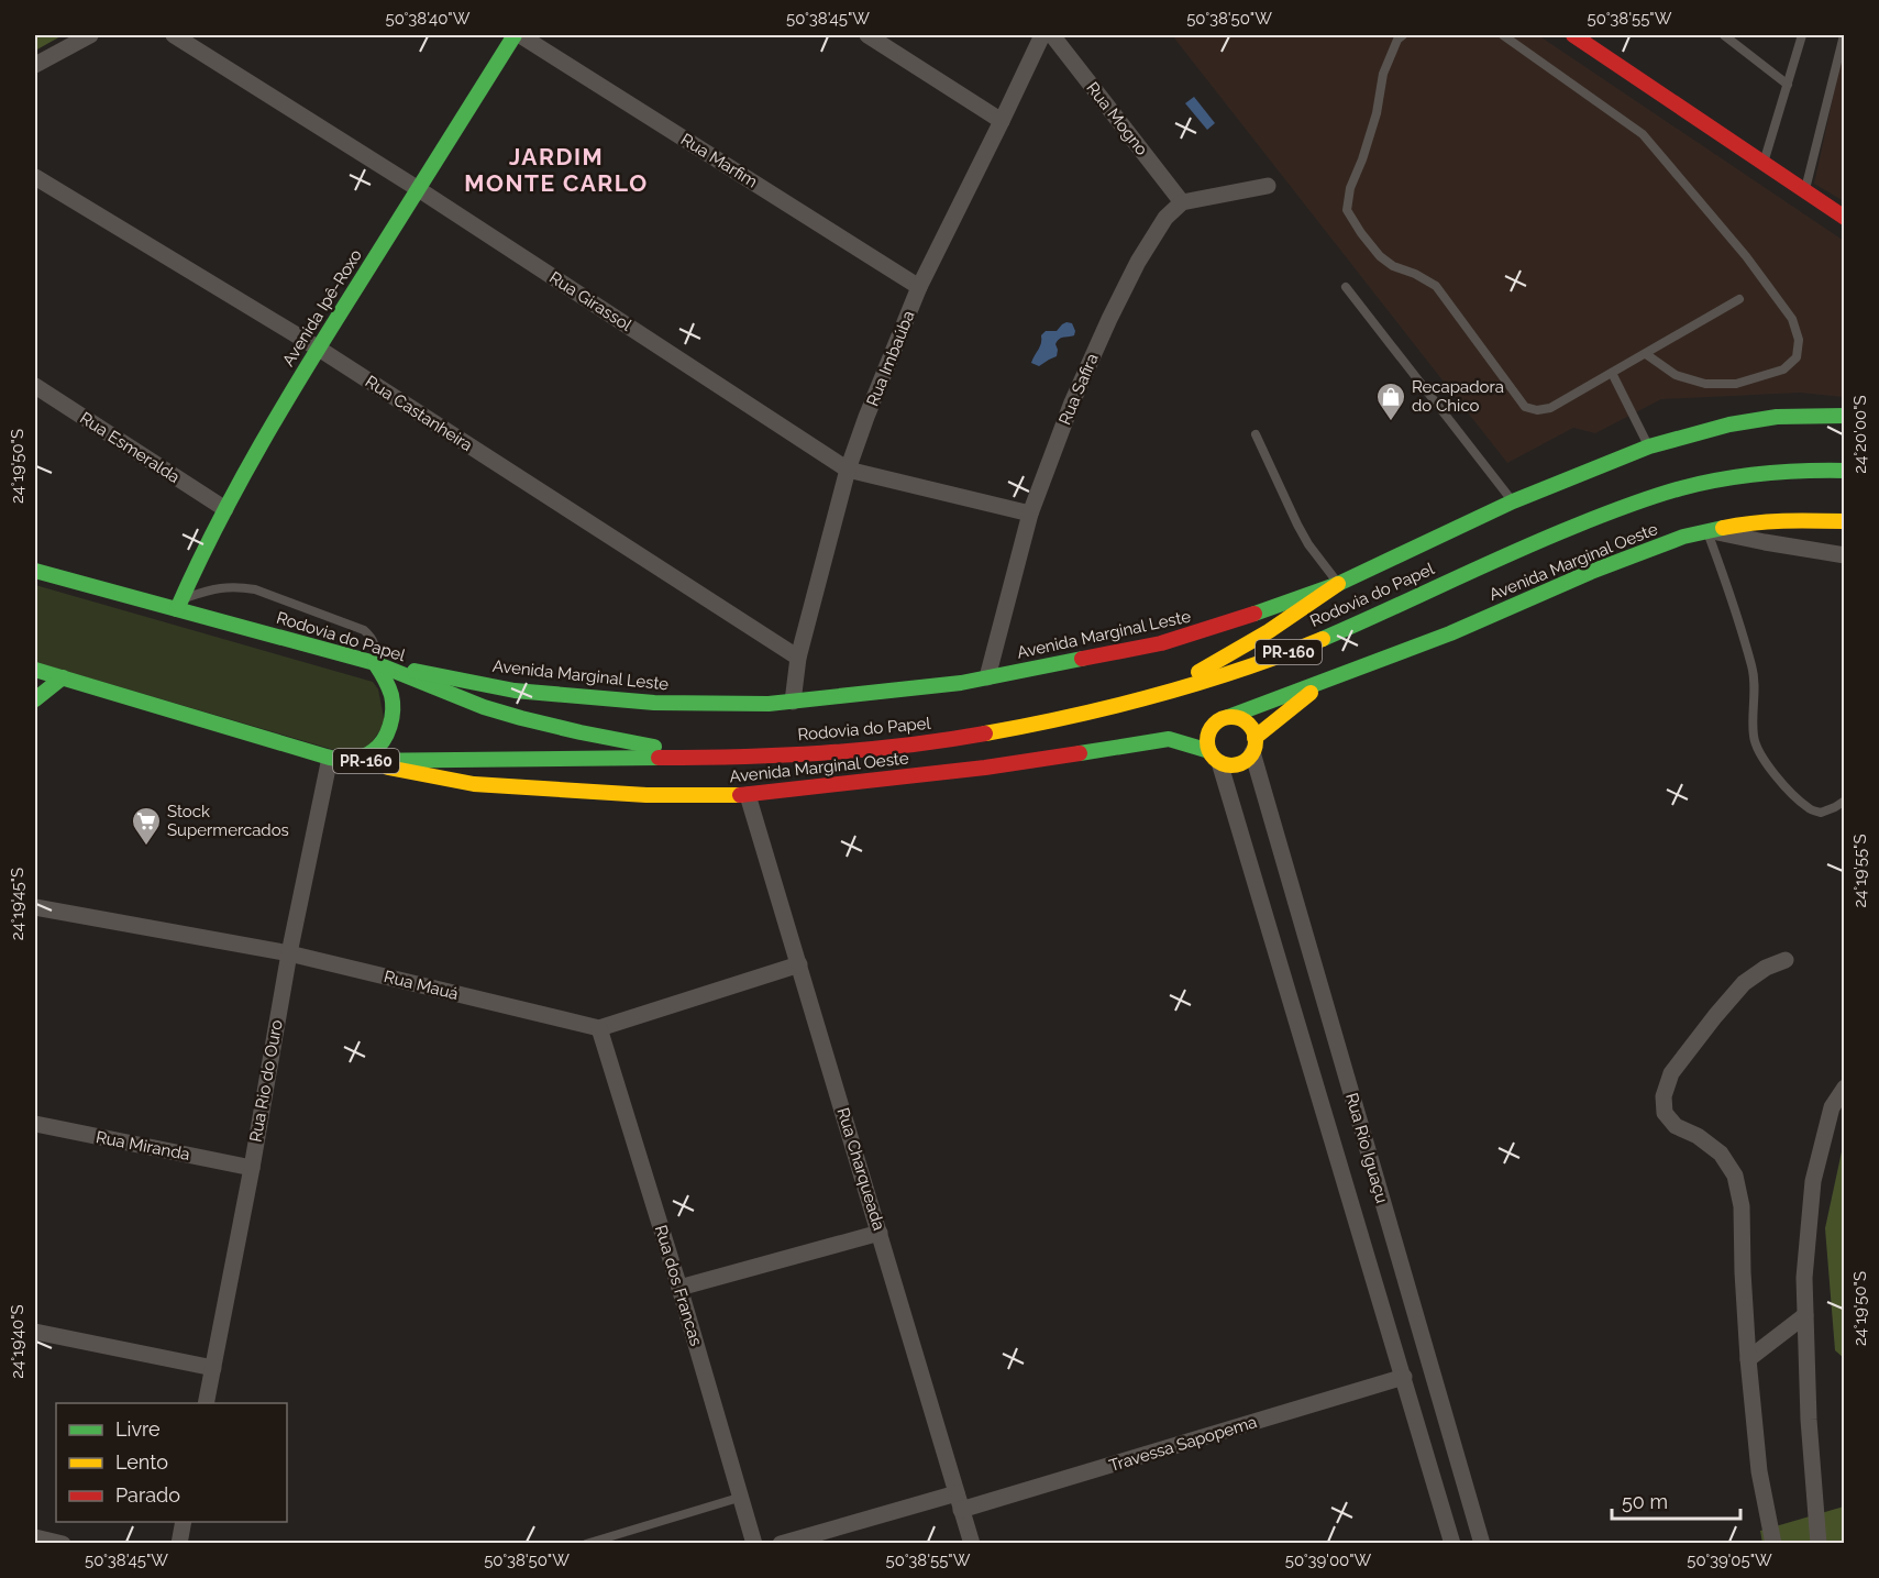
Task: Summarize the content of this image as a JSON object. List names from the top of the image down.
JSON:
{
  "streets": {
    "main road": [
      "Avenida Ipê-Roxo",
      "Avenida Marginal Oeste",
      "Rodovia do Papel",
      "Avenida Marginal Leste",
      "PR-160"
    ],
    "street": [
      "Rua Mogno",
      "Rua Marfim",
      "Rua Girassol",
      "Rua Imbaúba",
      "Rua Safira",
      "Rua Castanheira",
      "Rua Esmeralda",
      "Rua Mauá",
      "Rua Rio do Ouro",
      "Rua Miranda",
      "Rua Rio Iguaçu",
      "Rua Charqueada",
      "Rua dos Francas",
      "Travessa Sapopema"
    ]
  },
  "crossings": [
    ["Rua Mogno", "Rua Safira"],
    ["Rua Marfim", "Avenida Ipê-Roxo"],
    ["Rua Marfim", "Rua Imbaúba"],
    ["Rua Girassol", "Avenida Ipê-Roxo"],
    ["Rua Girassol", "Rua Imbaúba"],
    ["Rua Girassol", "Rua Safira"],
    ["Avenida Ipê-Roxo", "Rua Castanheira"],
    ["Avenida Ipê-Roxo", "Rua Esmeralda"],
    ["Avenida Ipê-Roxo", "Rodovia do Papel"],
    ["Rua Imbaúba", "Rua Castanheira"],
    ["Rua Imbaúba", "Avenida Marginal Leste"],
    ["Rua Safira", "Avenida Marginal Leste"],
    ["Avenida Marginal Oeste", "Rodovia do Papel"],
    ["Avenida Marginal Oeste", "Rua Rio Iguaçu"],
    ["Avenida Marginal Oeste", "Rua Charqueada"],
    ["Rodovia do Papel", "Avenida Marginal Leste"],
    ["Rodovia do Papel", "Rua Rio do Ouro"],
    ["Rua Mauá", "Rua Rio do Ouro"],
    ["Rua Mauá", "Rua dos Francas"],
    ["Rua Rio do Ouro", "Rua Miranda"],
    ["Rua Rio Iguaçu", "Travessa Sapopema"],
    ["Rua Charqueada", "Travessa Sapopema"]
  ],
  "districts": ["JARDIM MONTE CARLO"],
  "places": {
    "shop": ["Recapadora do Chico"],
    "supermarket": ["Stock Supermercados"]
  },
  "legend": ["Livre", "Lento", "Parado"],
  "scale_bar": "50 m",
  "coordinates": [
    "50°38'40\"W",
    "50°38'45\"W",
    "50°38'50\"W",
    "50°38'55\"W",
    "24°20'00\"S",
    "24°19'50\"S",
    "24°19'55\"S",
    "24°19'45\"S",
    "24°19'40\"S",
    "50°39'00\"W",
    "50°39'05\"W"
  ]
}
